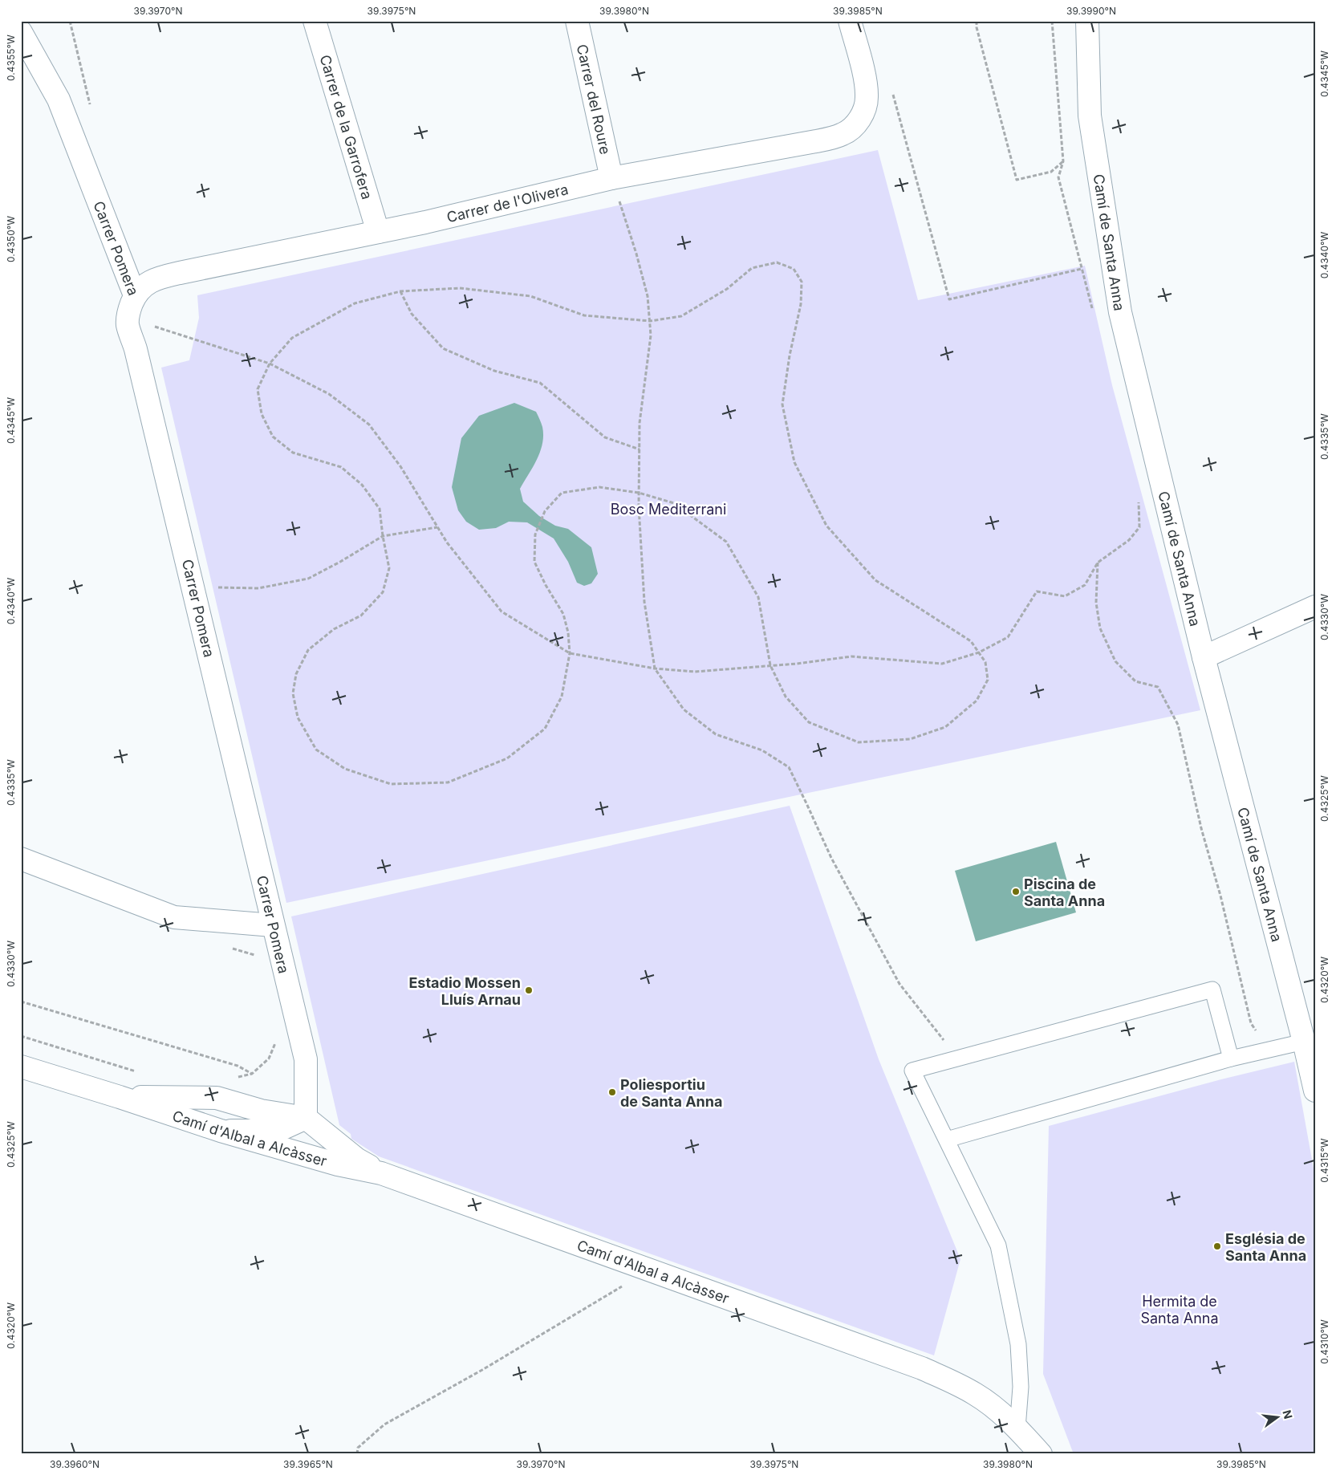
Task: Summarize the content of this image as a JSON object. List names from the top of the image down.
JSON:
{
  "streets": {
    "street": [
      "Carrer del Roure",
      "Carrer de la Garrofera",
      "Carrer de l'Olivera",
      "Camí de Santa Anna",
      "Carrer Pomera",
      "Camí d'Albal a Alcàsser"
    ]
  },
  "crossings": [
    ["Carrer del Roure", "Carrer de l'Olivera"],
    ["Carrer de la Garrofera", "Carrer de l'Olivera"],
    ["Carrer de l'Olivera", "Carrer Pomera"],
    ["Carrer Pomera", "Camí d'Albal a Alcàsser"]
  ],
  "parks": ["Bosc Mediterrani", "Hermita de Santa Anna"],
  "places": [
    "Piscina de Santa Anna",
    "Estadio Mossen Lluís Arnau",
    "Poliesportiu de Santa Anna",
    "Església de Santa Anna"
  ],
  "north": "right",
  "coordinates": [
    "39.3970°N",
    "39.3975°N",
    "39.3980°N",
    "39.3985°N",
    "39.3990°N",
    "0.4355°W",
    "0.4345°W",
    "0.4350°W",
    "0.4340°W",
    "0.4335°W",
    "0.4330°W",
    "0.4325°W",
    "0.4320°W",
    "0.4315°W",
    "0.4310°W",
    "39.3960°N",
    "39.3965°N"
  ]
}
